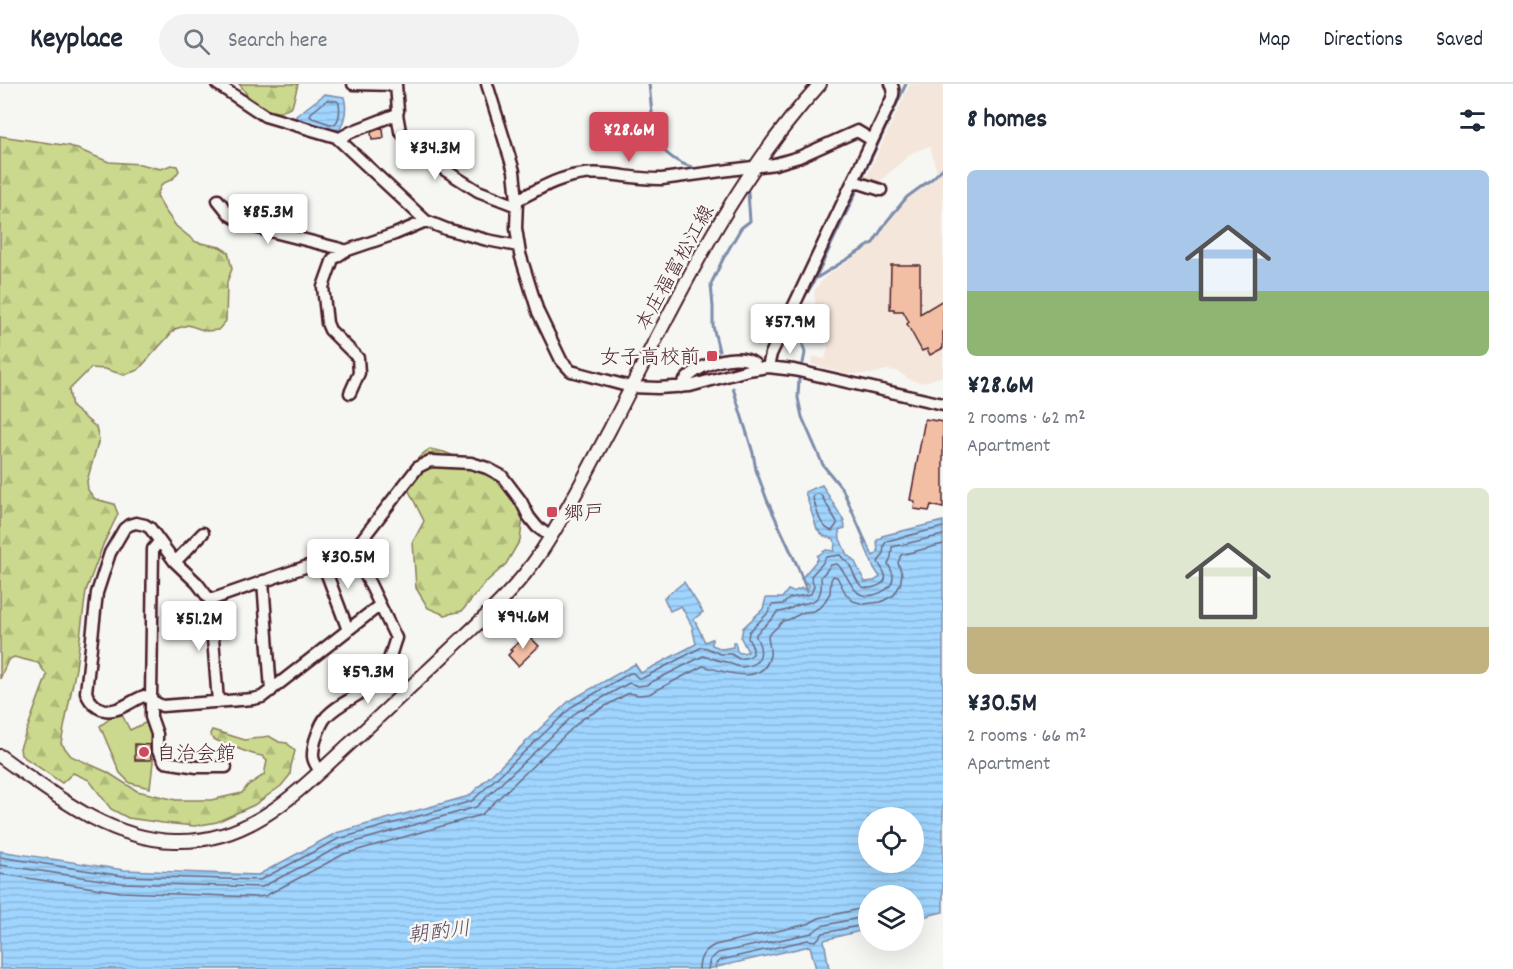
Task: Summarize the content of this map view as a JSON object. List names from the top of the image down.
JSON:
{
  "streets": {
    "main road": ["本庄福富松江線"]
  },
  "water": ["朝酌川"],
  "places": {
    "transit": ["女子高校前", "郷戸"],
    "other": ["自治会館"]
  },
  "page": {
    "header": "Keyplace",
    "search": "Search here",
    "nav": ["Map", "Directions", "Saved"],
    "heading": "8 homes",
    "price": [
      "¥28.6M",
      "¥34.3M",
      "¥85.3M",
      "¥57.9M",
      "¥30.5M",
      "¥94.6M",
      "¥51.2M",
      "¥59.3M"
    ],
    "list": [
      {
        "name": "¥28.6M",
        "note": "2 rooms · 62 m² · Apartment"
      },
      {
        "name": "¥30.5M",
        "note": "2 rooms · 66 m² · Apartment"
      }
    ]
  }
}
